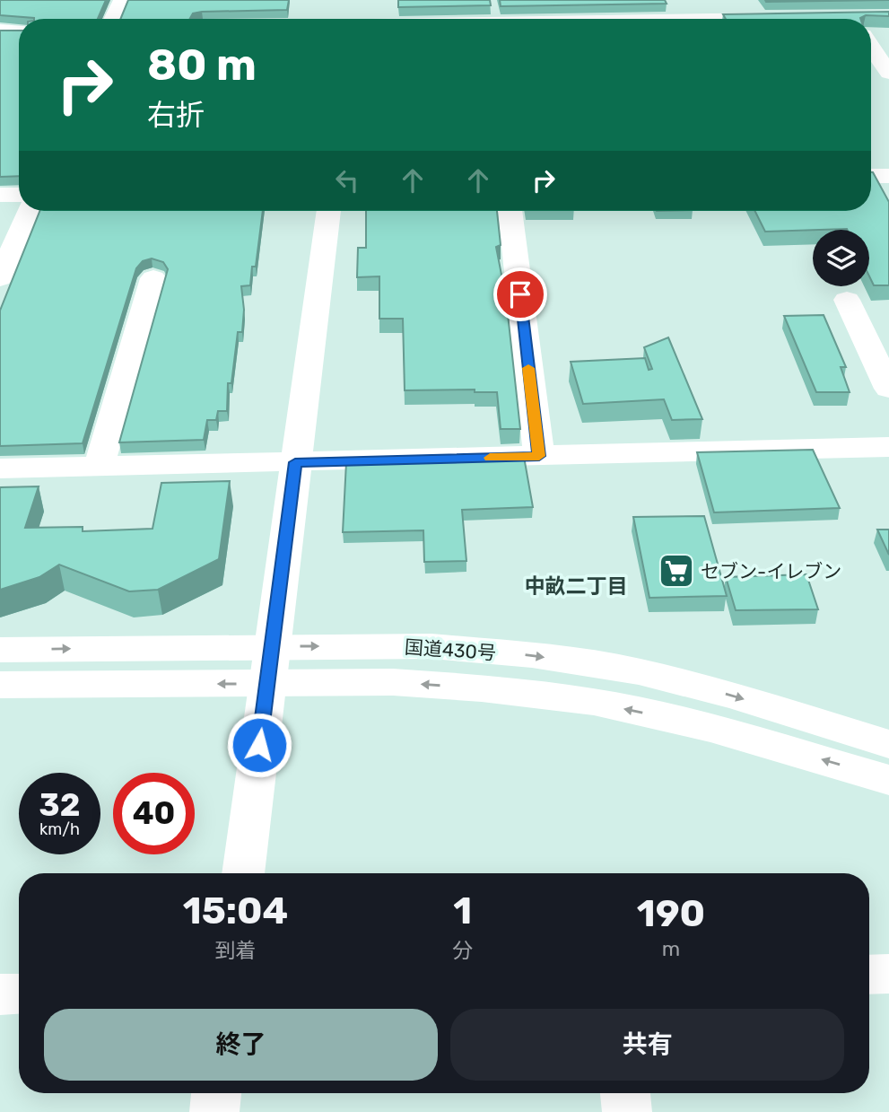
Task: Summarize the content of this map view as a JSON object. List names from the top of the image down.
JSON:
{
  "streets": {
    "main road": ["国道430号"]
  },
  "districts": ["中畝二丁目"],
  "places": {
    "supermarket": ["セブン-イレブン"]
  },
  "page": {
    "turn": ["80 m", "右折"],
    "speed": "32 km/h",
    "limit": "40",
    "eta": [
      "15:04",
      "到着",
      "1",
      "分",
      "190",
      "m"
    ],
    "buttons": ["終了", "共有"]
  }
}
